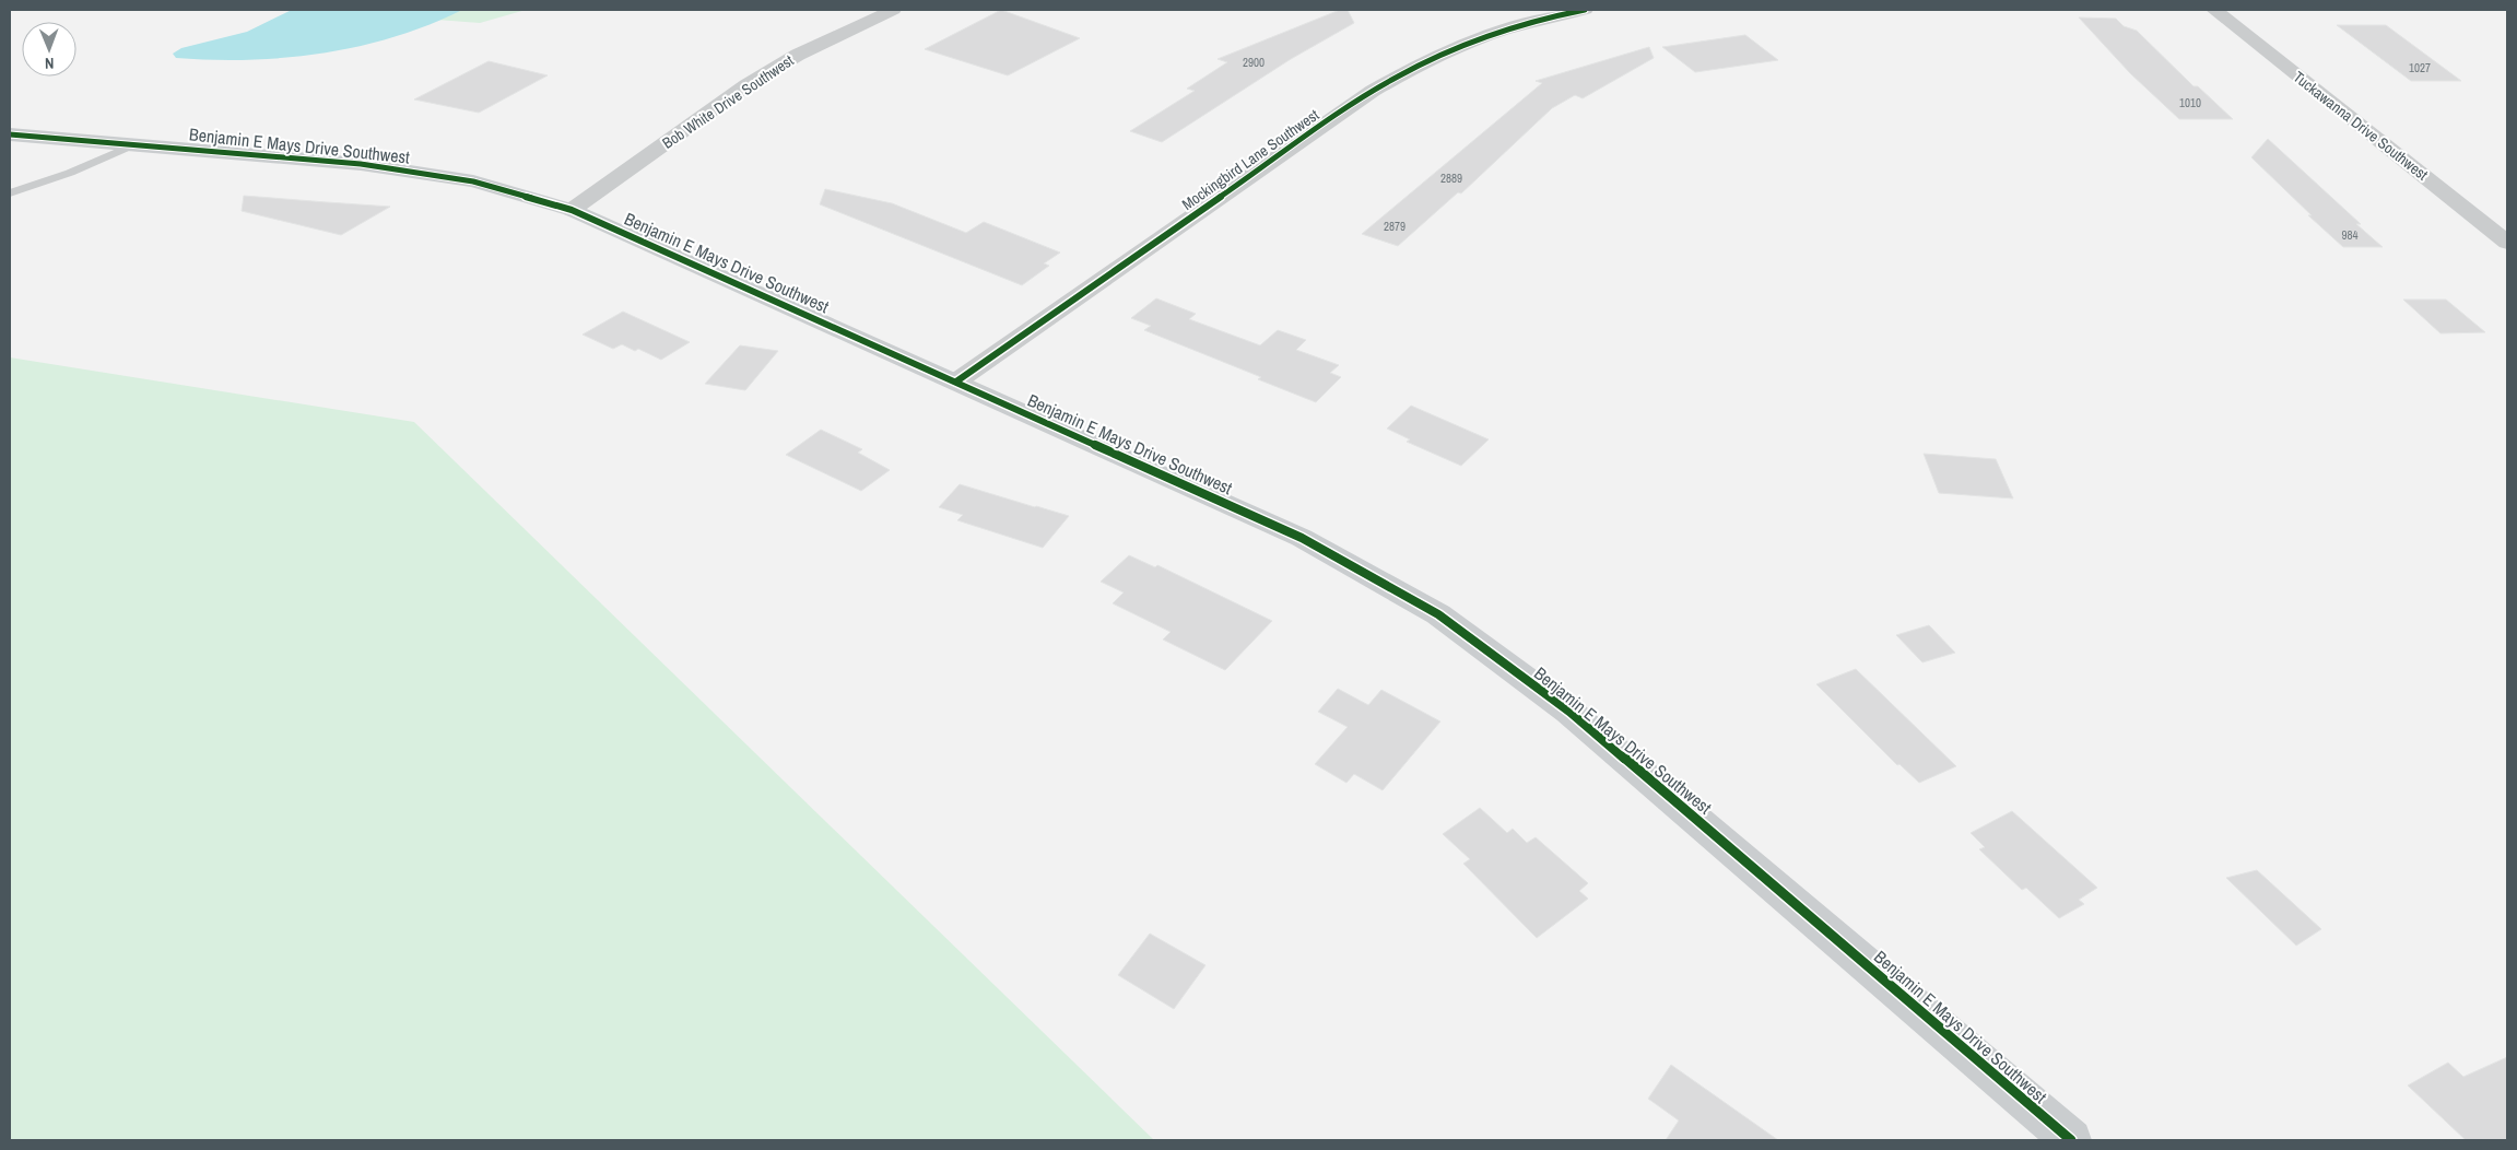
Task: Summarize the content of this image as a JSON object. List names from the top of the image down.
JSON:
{
  "streets": {
    "street": [
      "Bob White Drive Southwest",
      "Tuckawanna Drive Southwest",
      "Benjamin E Mays Drive Southwest",
      "Mockingbird Lane Southwest"
    ]
  },
  "crossings": [
    ["Bob White Drive Southwest", "Benjamin E Mays Drive Southwest"],
    ["Benjamin E Mays Drive Southwest", "Mockingbird Lane Southwest"]
  ],
  "house_numbers": [
    "2900",
    "1027",
    "1010",
    "2889",
    "2879",
    "984"
  ],
  "north": "bottom"
}
